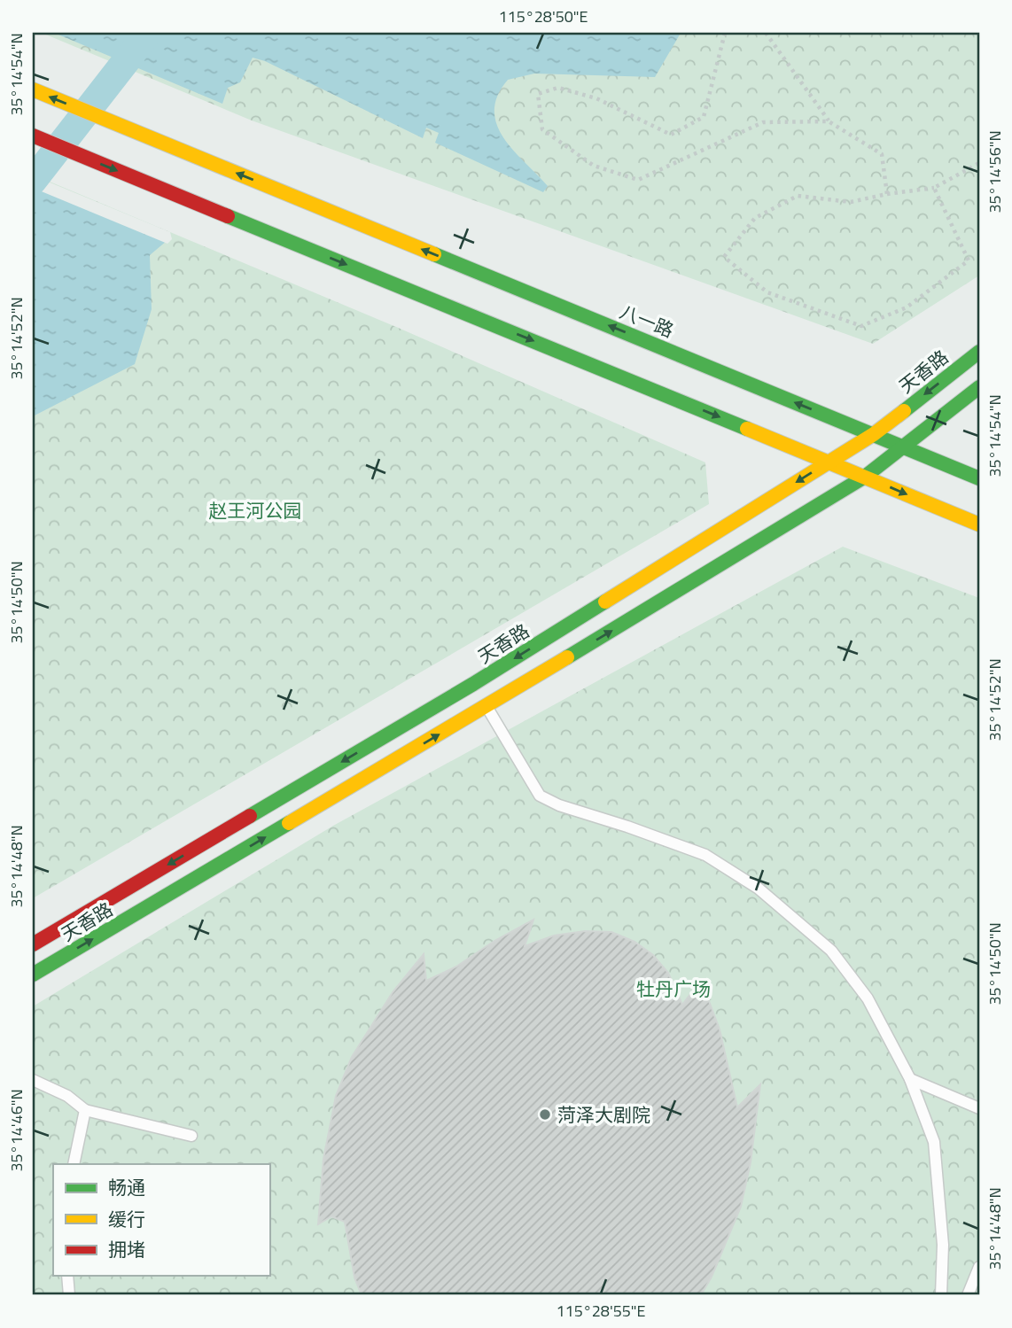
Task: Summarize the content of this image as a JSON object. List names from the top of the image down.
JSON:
{
  "streets": {
    "main road": ["八一路", "天香路"]
  },
  "crossings": [
    ["八一路", "天香路"]
  ],
  "parks": ["赵王河公园", "牡丹广场"],
  "places": ["菏泽大剧院"],
  "legend": ["畅通", "缓行", "拥堵"],
  "coordinates": [
    "115°28'50\"E",
    "35°14'54\"N",
    "35°14'56\"N",
    "35°14'52\"N",
    "35°14'50\"N",
    "35°14'48\"N",
    "35°14'46\"N",
    "115°28'55\"E"
  ]
}
